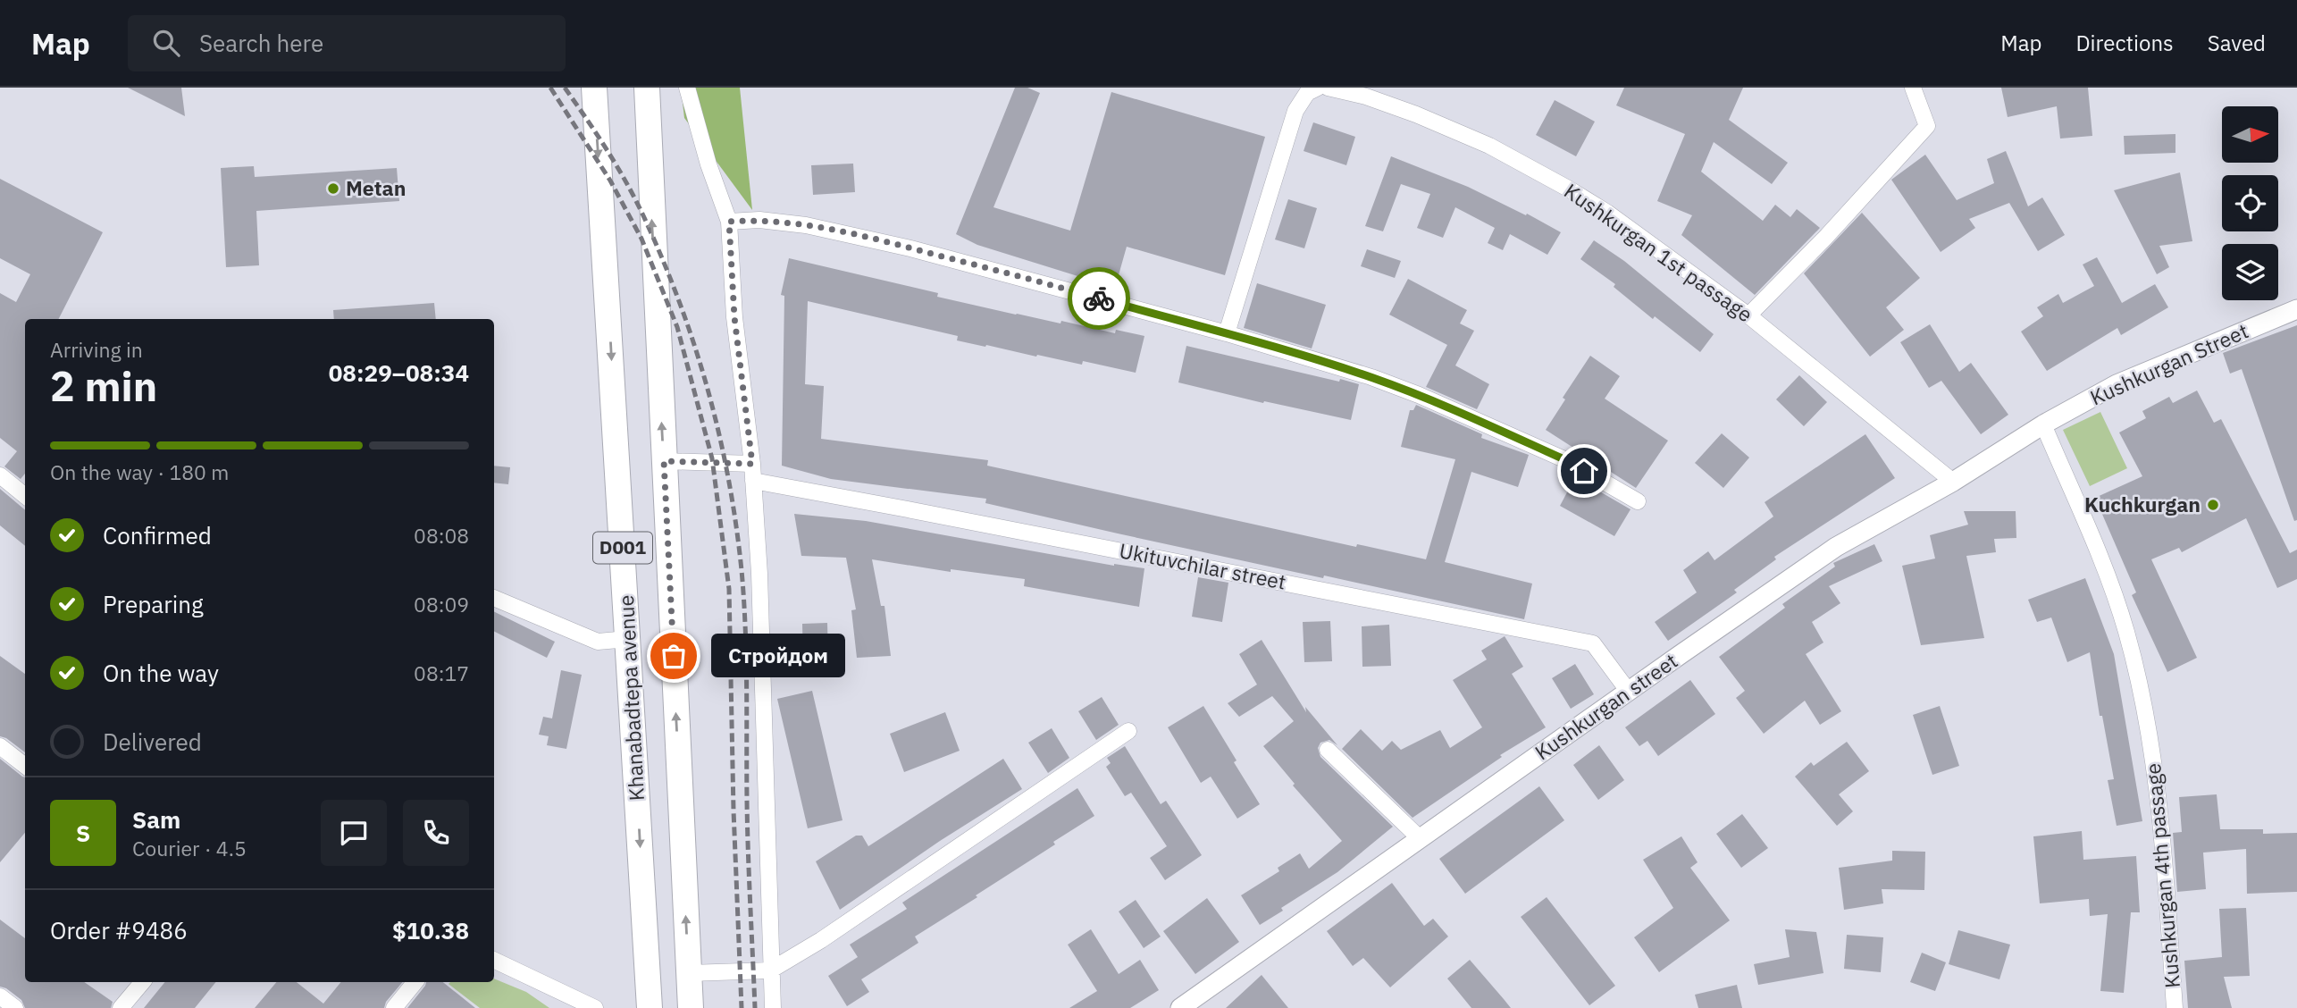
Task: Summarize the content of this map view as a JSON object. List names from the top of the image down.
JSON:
{
  "streets": {
    "highway": ["D001", "Khanabadtepa avenue"],
    "street": [
      "Kushkurgan 1st passage",
      "Kushkurgan Street",
      "Ukituvchilar street",
      "Kushkurgan street",
      "Kushkurgan 4th passage"
    ]
  },
  "crossings": [
    ["Kushkurgan 1st passage", "Kushkurgan street"],
    ["Kushkurgan Street", "Kushkurgan street"],
    ["Kushkurgan Street", "Kushkurgan 4th passage"],
    ["Ukituvchilar street", "Kushkurgan street"],
    ["Kushkurgan street", "Kushkurgan 4th passage"]
  ],
  "places": ["Metan", "Kuchkurgan", "Стройдом"],
  "north": "right",
  "page": {
    "header": "Map",
    "search": "Search here",
    "nav": ["Map", "Directions", "Saved"],
    "heading": ["2 min", "Arriving in", "08:29–08:34"],
    "panel": [
      "Sam",
      "Courier · 4.5",
      "Order #9486",
      "$10.38"
    ],
    "bar": "On the way · 180 m",
    "list": [
      ["Confirmed", "08:08"],
      ["Preparing", "08:09"],
      ["On the way", "08:17"],
      "Delivered"
    ],
    "bubble": "Стройдом",
    "round": "S"
  }
}
